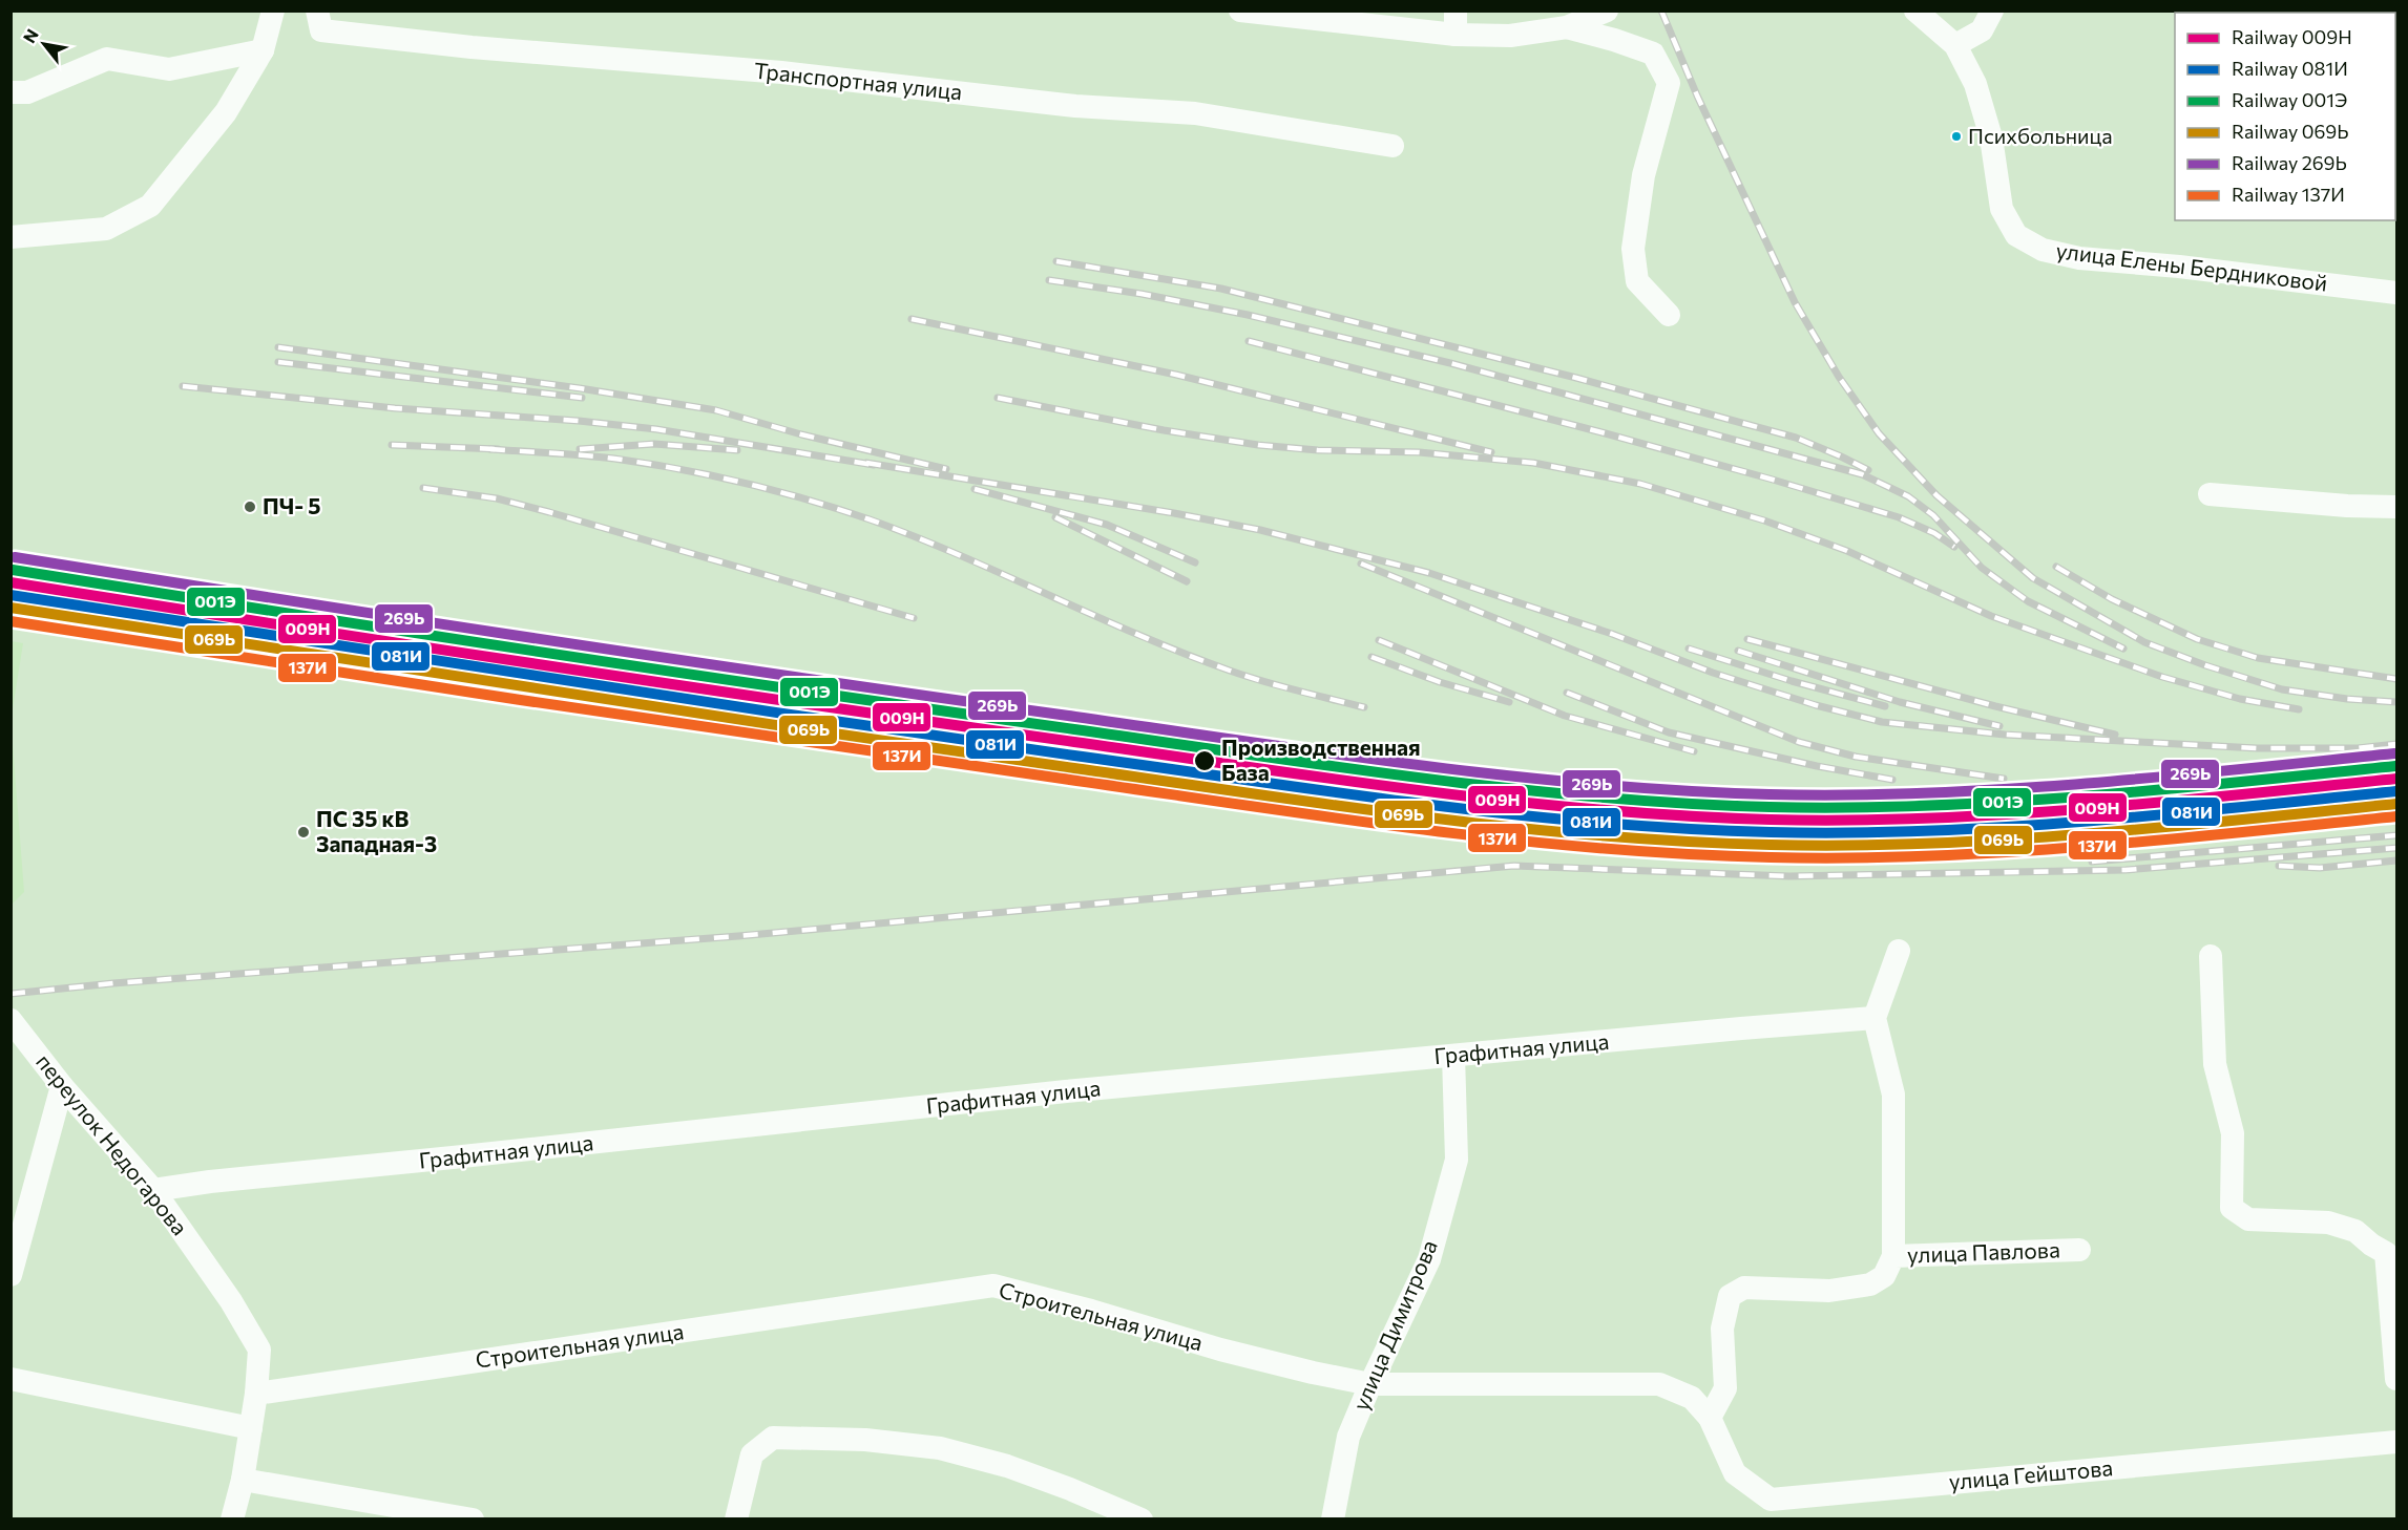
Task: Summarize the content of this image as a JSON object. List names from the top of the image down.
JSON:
{
  "streets": {
    "street": [
      "Транспортная улица",
      "улица Елены Бердниковой",
      "Графитная улица",
      "переулок Недогарова",
      "улица Павлова",
      "Строительная улица",
      "улица Димитрова",
      "улица Гейштова"
    ]
  },
  "crossings": [
    ["Графитная улица", "переулок Недогарова"],
    ["Графитная улица", "улица Димитрова"],
    ["переулок Недогарова", "Строительная улица"],
    ["улица Павлова", "Строительная улица"],
    ["улица Павлова", "улица Гейштова"],
    ["Строительная улица", "улица Димитрова"],
    ["Строительная улица", "улица Гейштова"]
  ],
  "places": [
    "Психбольница",
    "ПЧ- 5",
    "Производственная База",
    "ПС 35 кВ Западная-3"
  ],
  "lines": [
    "rail line 269Ь",
    "rail line 001Э",
    "rail line 009Н",
    "rail line 081И",
    "rail line 069Ь",
    "rail line 137И"
  ],
  "legend": [
    "Railway 009Н",
    "Railway 081И",
    "Railway 001Э",
    "Railway 069Ь",
    "Railway 269Ь",
    "Railway 137И"
  ],
  "north": "top left"
}
